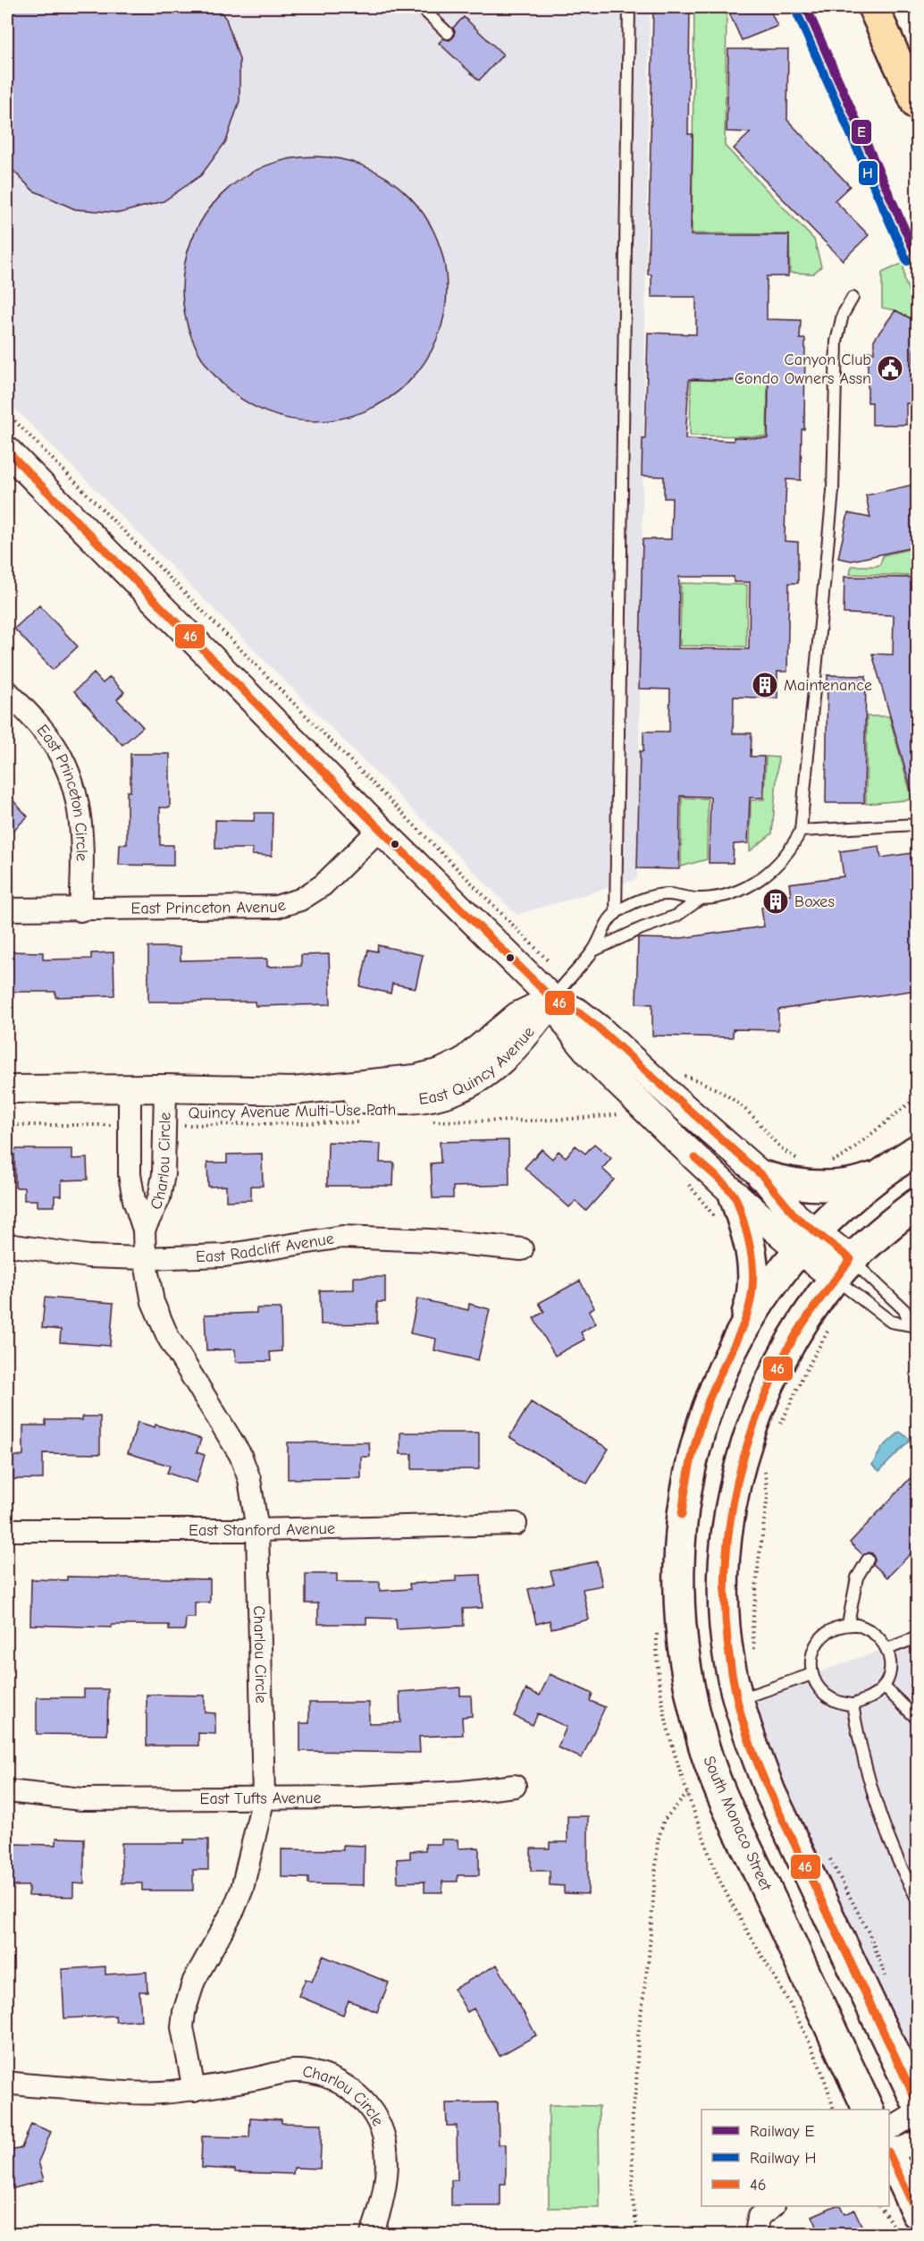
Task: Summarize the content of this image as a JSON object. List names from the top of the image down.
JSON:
{
  "streets": {
    "main road": ["South Monaco Street"],
    "street": [
      "East Princeton Circle",
      "East Princeton Avenue",
      "East Quincy Avenue",
      "Charlou Circle",
      "East Radcliff Avenue",
      "East Stanford Avenue",
      "East Tufts Avenue"
    ],
    "path": ["Quincy Avenue Multi-Use Path"]
  },
  "crossings": [
    ["East Princeton Circle", "East Princeton Avenue"],
    ["East Quincy Avenue", "Charlou Circle"],
    ["Quincy Avenue Multi-Use Path", "Charlou Circle"],
    ["Charlou Circle", "East Radcliff Avenue"],
    ["Charlou Circle", "East Stanford Avenue"],
    ["Charlou Circle", "East Tufts Avenue"]
  ],
  "places": {
    "public building": ["Canyon Club Condo Owners Assn"],
    "building": ["Maintenance", "Boxes"]
  },
  "lines": ["rail line E", "rail line H", "transit line 46"],
  "legend": ["Railway E", "Railway H", "46"]
}
